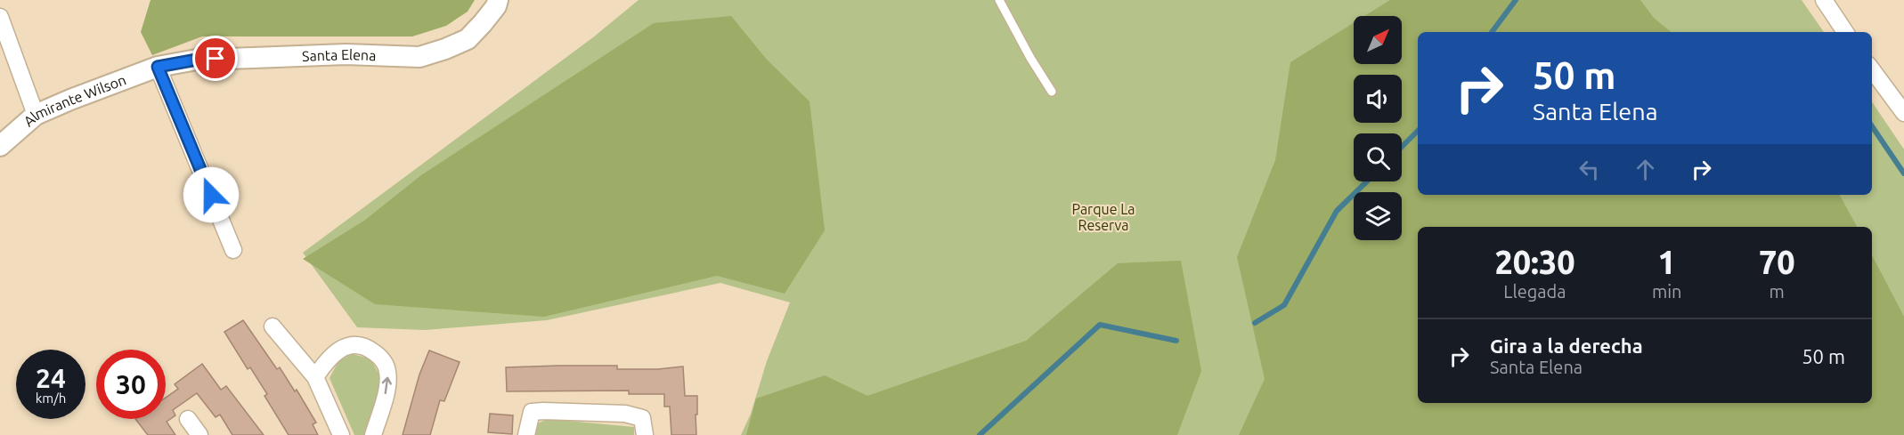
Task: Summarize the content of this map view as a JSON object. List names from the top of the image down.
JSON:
{
  "streets": {
    "street": ["Santa Elena", "Almirante Wilson"]
  },
  "crossings": [
    ["Santa Elena", "Almirante Wilson"]
  ],
  "parks": ["Parque La Reserva"],
  "north": "top right",
  "page": {
    "turn": ["50 m", "Santa Elena"],
    "eta": [
      "20:30",
      "Llegada",
      "1",
      "min",
      "70",
      "m"
    ],
    "list": [
      {
        "name": "Gira a la derecha",
        "note": "Santa Elena",
        "value": "50 m"
      }
    ],
    "speed": "24 km/h",
    "limit": "30"
  }
}
